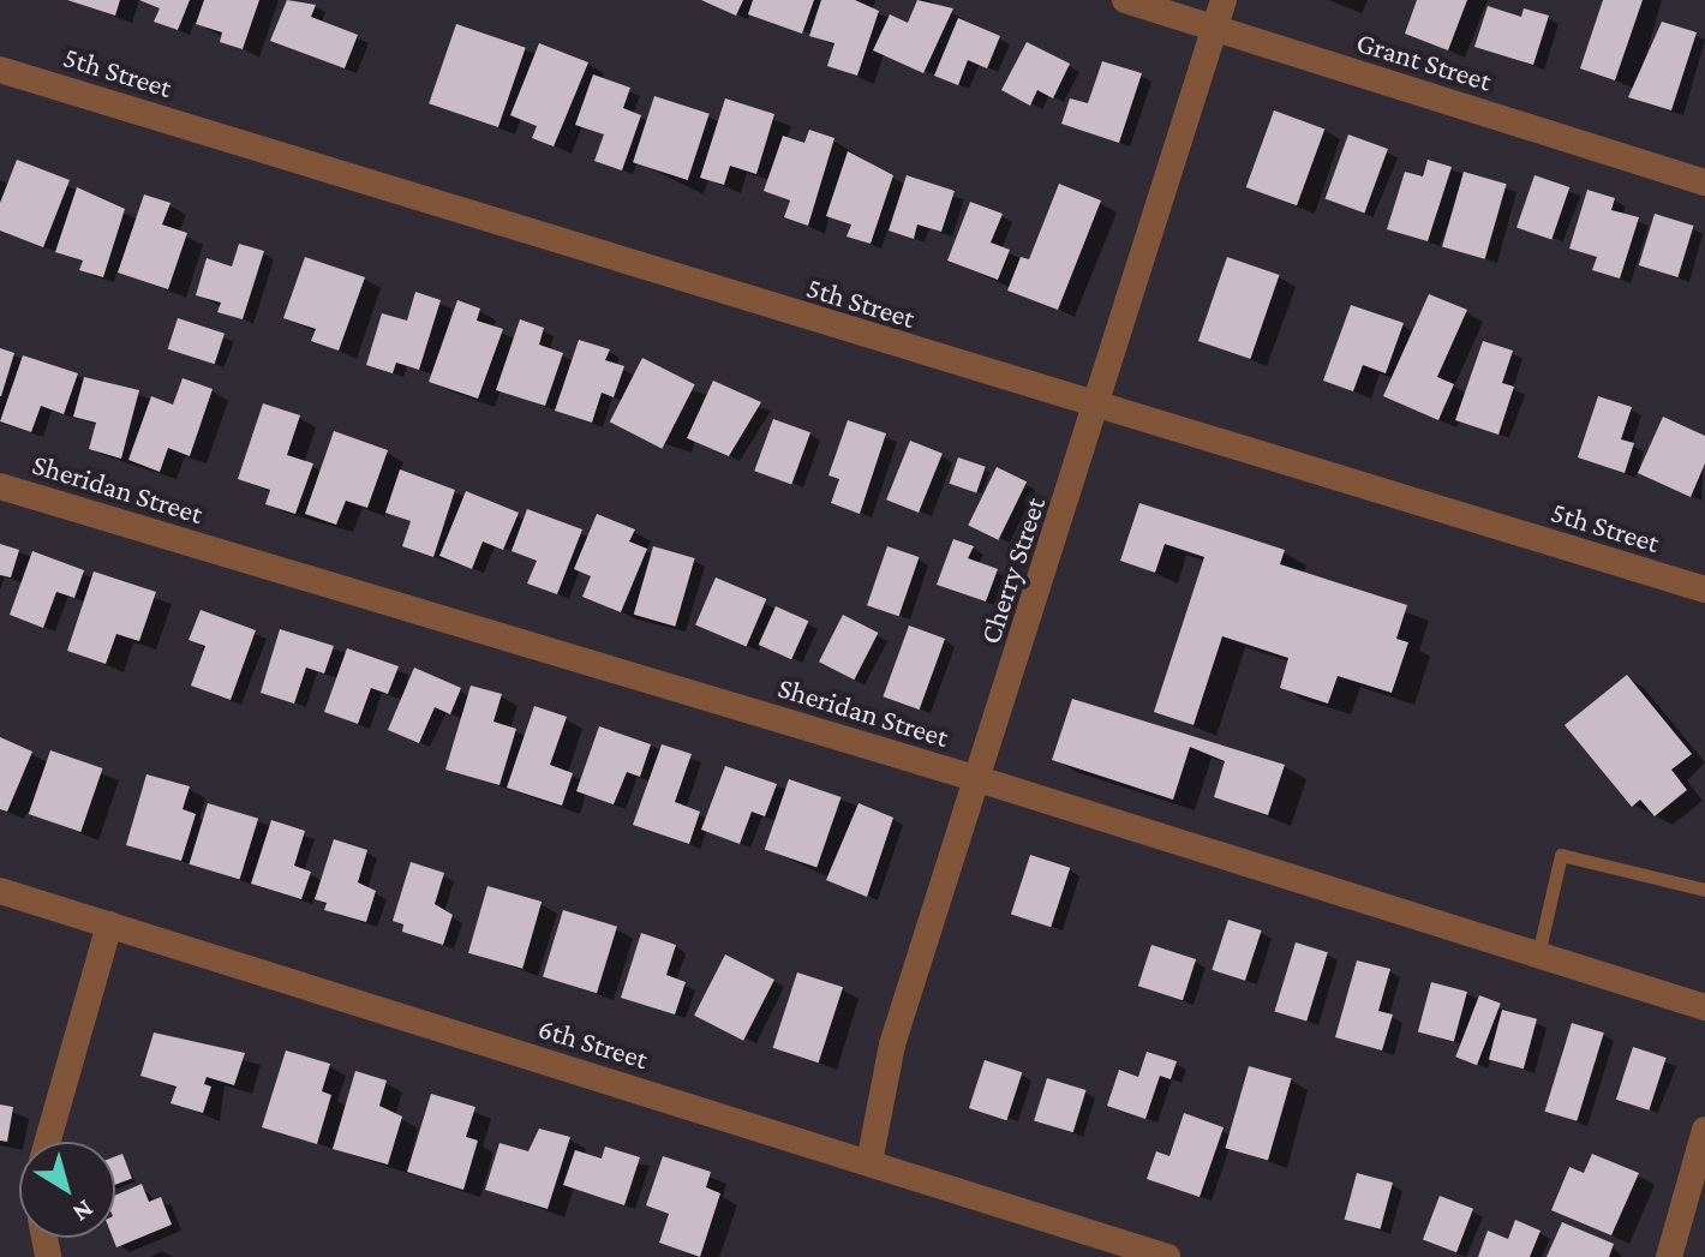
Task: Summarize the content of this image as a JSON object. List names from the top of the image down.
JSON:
{
  "streets": {
    "street": [
      "Grant Street",
      "5th Street",
      "Sheridan Street",
      "Cherry Street",
      "6th Street"
    ]
  },
  "crossings": [
    ["Grant Street", "Cherry Street"],
    ["5th Street", "Cherry Street"],
    ["Sheridan Street", "Cherry Street"],
    ["Cherry Street", "6th Street"]
  ],
  "north": "bottom right"
}
